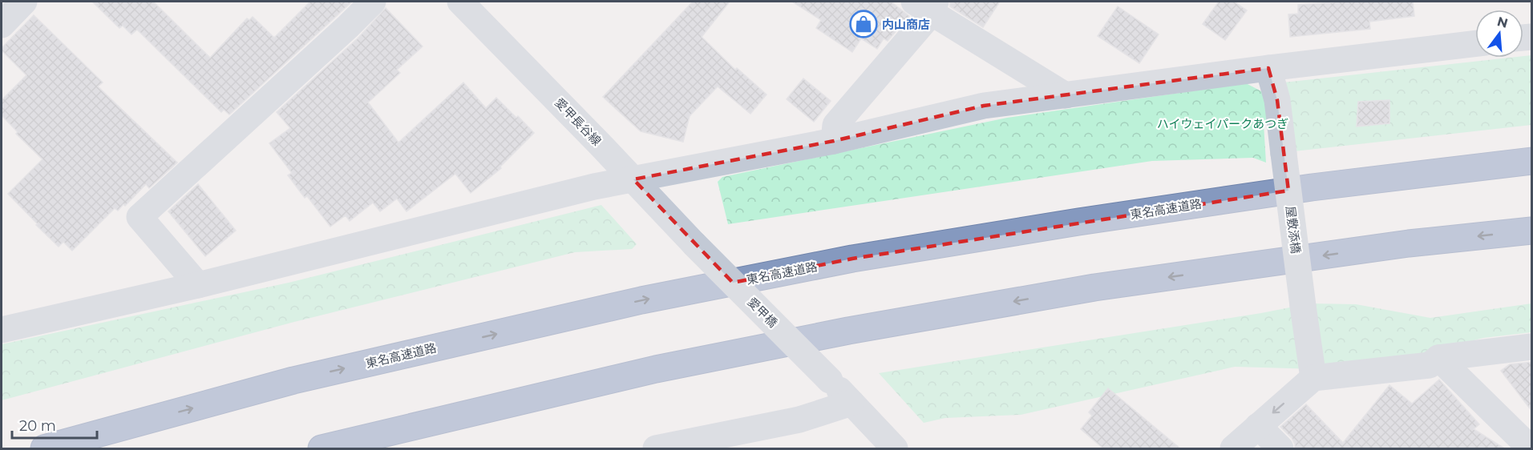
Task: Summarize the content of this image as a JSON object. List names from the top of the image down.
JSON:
{
  "streets": {
    "highway": ["東名高速道路"],
    "street": ["愛甲長谷線", "屋敷添橋", "愛甲橋"]
  },
  "crossings": [
    ["愛甲長谷線", "愛甲橋"]
  ],
  "parks": ["ハイウェイパークあつぎ"],
  "places": {
    "shop": ["内山商店"]
  },
  "scale_bar": "20 m",
  "north": "top"
}
